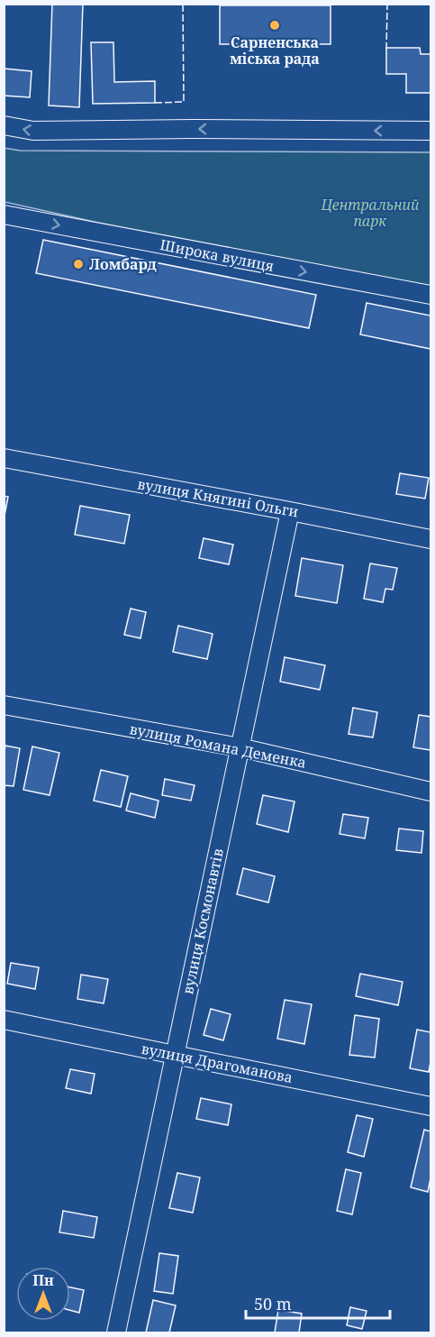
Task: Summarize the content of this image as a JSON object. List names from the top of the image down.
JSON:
{
  "streets": {
    "street": [
      "Широка вулиця",
      "вулиця Княгині Ольги",
      "вулиця Романа Деменка",
      "вулиця Космонавтів",
      "вулиця Драгоманова"
    ]
  },
  "crossings": [
    ["вулиця Княгині Ольги", "вулиця Космонавтів"],
    ["вулиця Романа Деменка", "вулиця Космонавтів"],
    ["вулиця Космонавтів", "вулиця Драгоманова"]
  ],
  "parks": ["Центральний парк"],
  "places": ["Сарненська міська рада", "Ломбард"],
  "scale_bar": "50 m",
  "north": "top"
}
